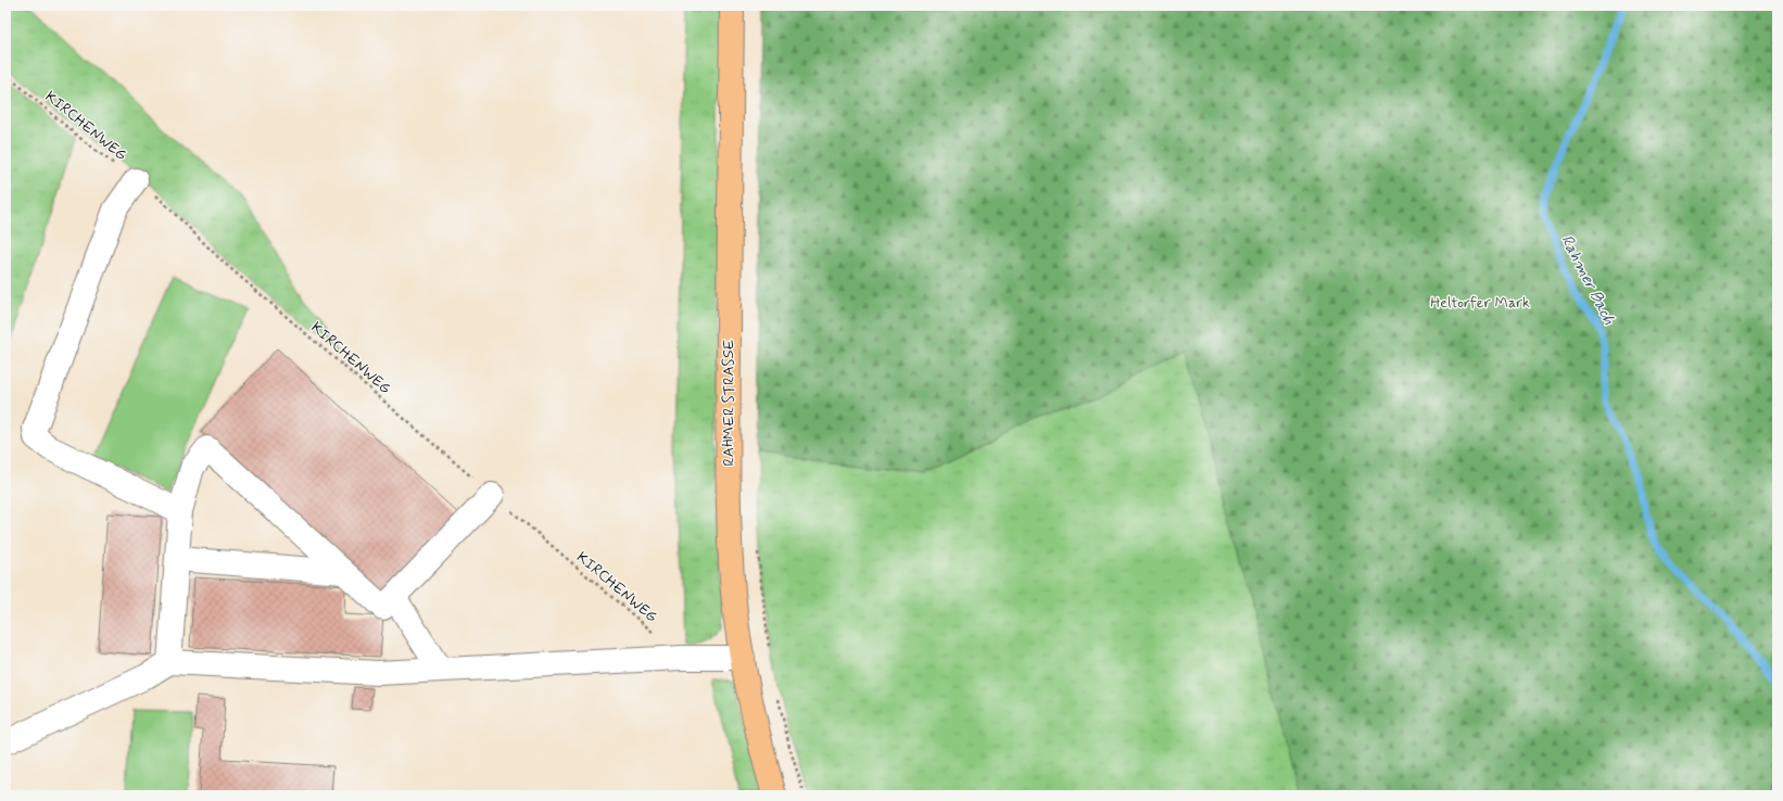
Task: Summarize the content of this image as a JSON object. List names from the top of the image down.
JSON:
{
  "streets": {
    "main road": ["RAHMER STRASSE"],
    "path": ["KIRCHENWEG"]
  },
  "water": ["Rahmer Bach"],
  "parks": ["Heltorfer Mark"]
}
